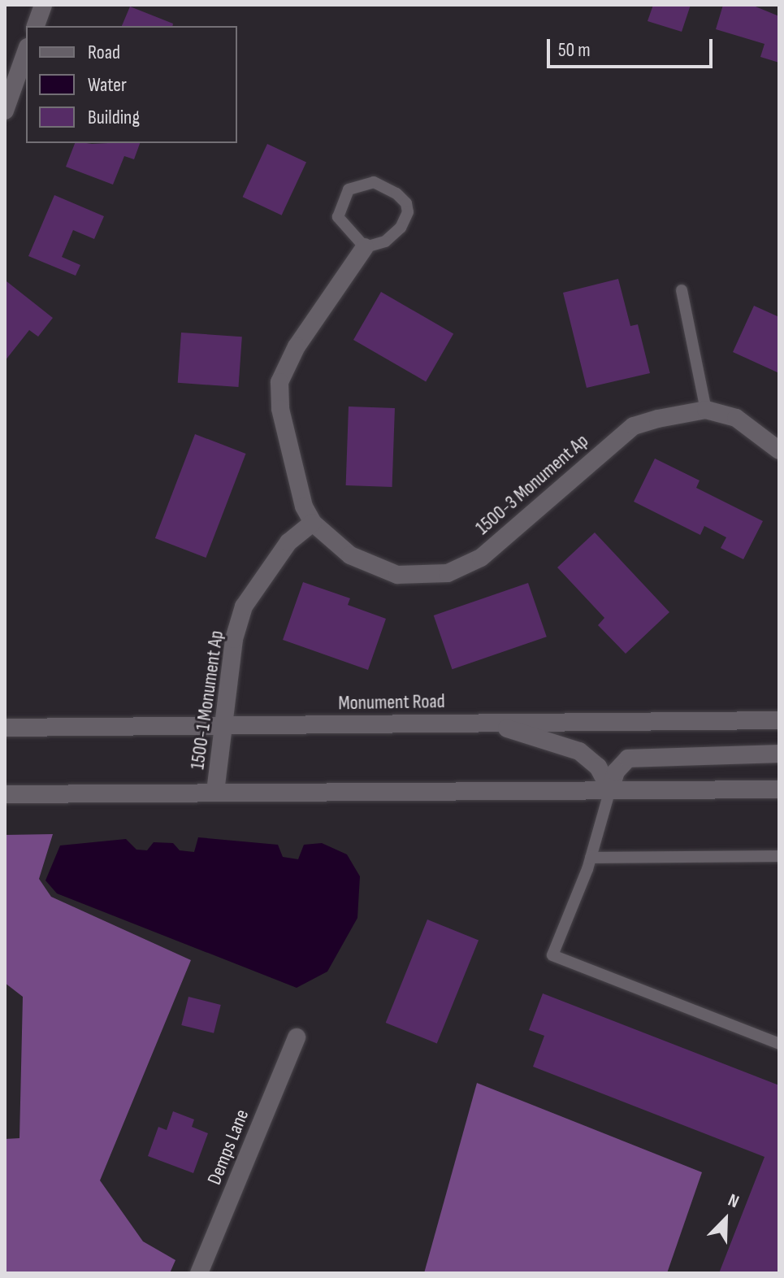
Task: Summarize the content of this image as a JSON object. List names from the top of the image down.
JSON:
{
  "streets": {
    "main road": [
      "1500-3 Monument Ap",
      "1500-1 Monument Ap",
      "Monument Road",
      "Demps Lane"
    ]
  },
  "crossings": [
    ["1500-3 Monument Ap", "1500-1 Monument Ap"],
    ["1500-1 Monument Ap", "Monument Road"]
  ],
  "legend": ["Road", "Water", "Building"],
  "scale_bar": "50 m",
  "north": "top right"
}
